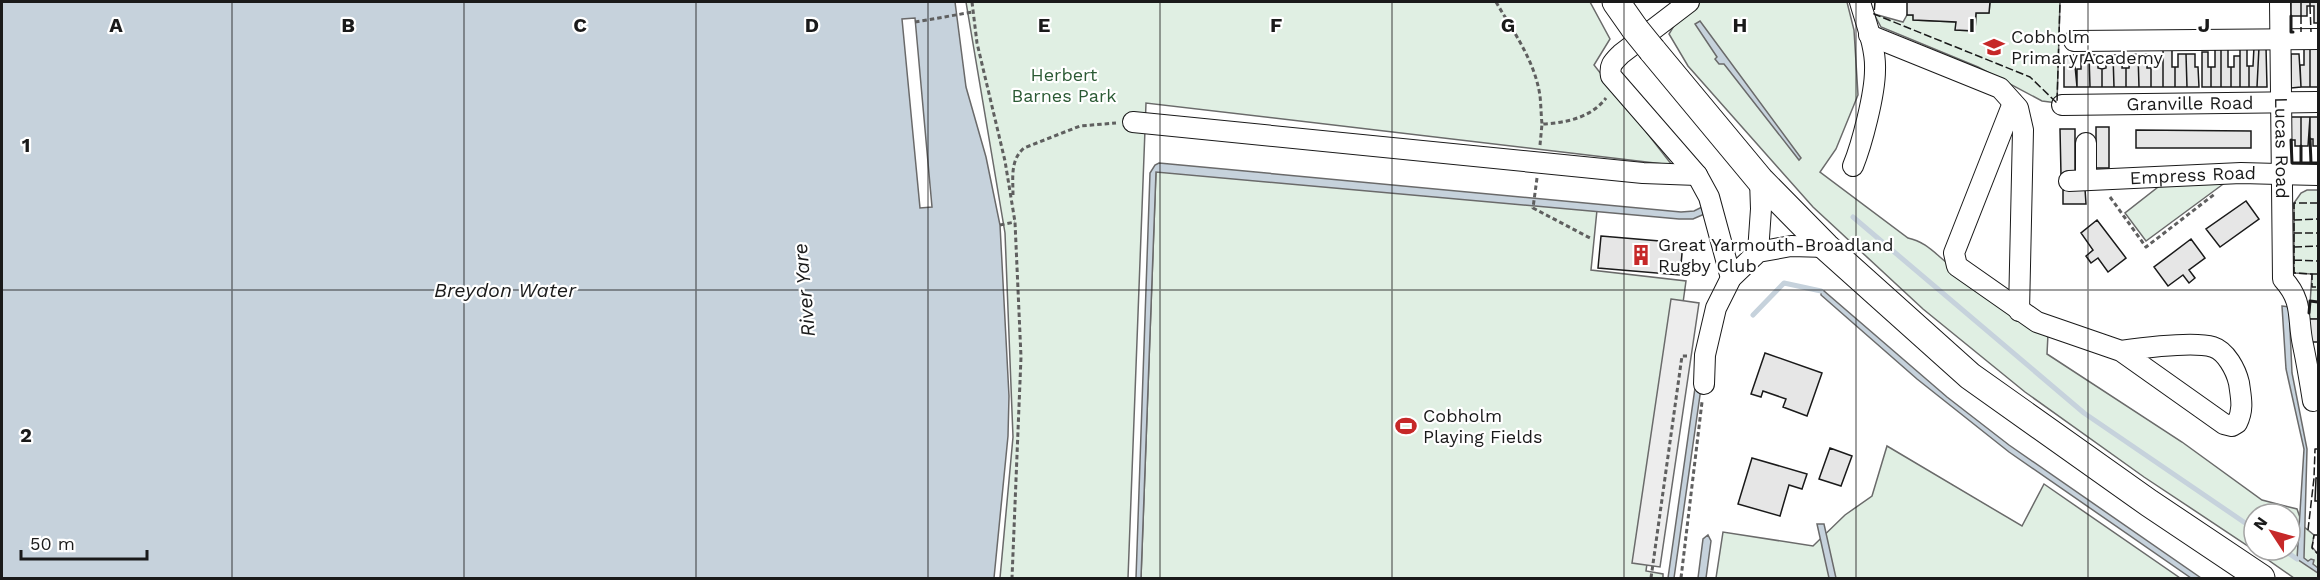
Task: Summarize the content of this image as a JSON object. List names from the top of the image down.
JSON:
{
  "streets": {
    "street": ["Granville Road", "Lucas Road", "Empress Road"]
  },
  "crossings": [
    ["Granville Road", "Lucas Road"],
    ["Lucas Road", "Empress Road"]
  ],
  "water": ["Breydon Water", "River Yare"],
  "parks": ["Herbert Barnes Park"],
  "places": {
    "school or university": ["Cobholm Primary Academy"],
    "building": ["Great Yarmouth-Broadland Rugby Club"],
    "sports": ["Cobholm Playing Fields"]
  },
  "scale_bar": "50 m",
  "north": "top left",
  "grid": {
    "columns": [
      "A",
      "B",
      "C",
      "D",
      "E",
      "F",
      "G",
      "H",
      "I",
      "J"
    ],
    "rows": ["1", "2"]
  }
}
